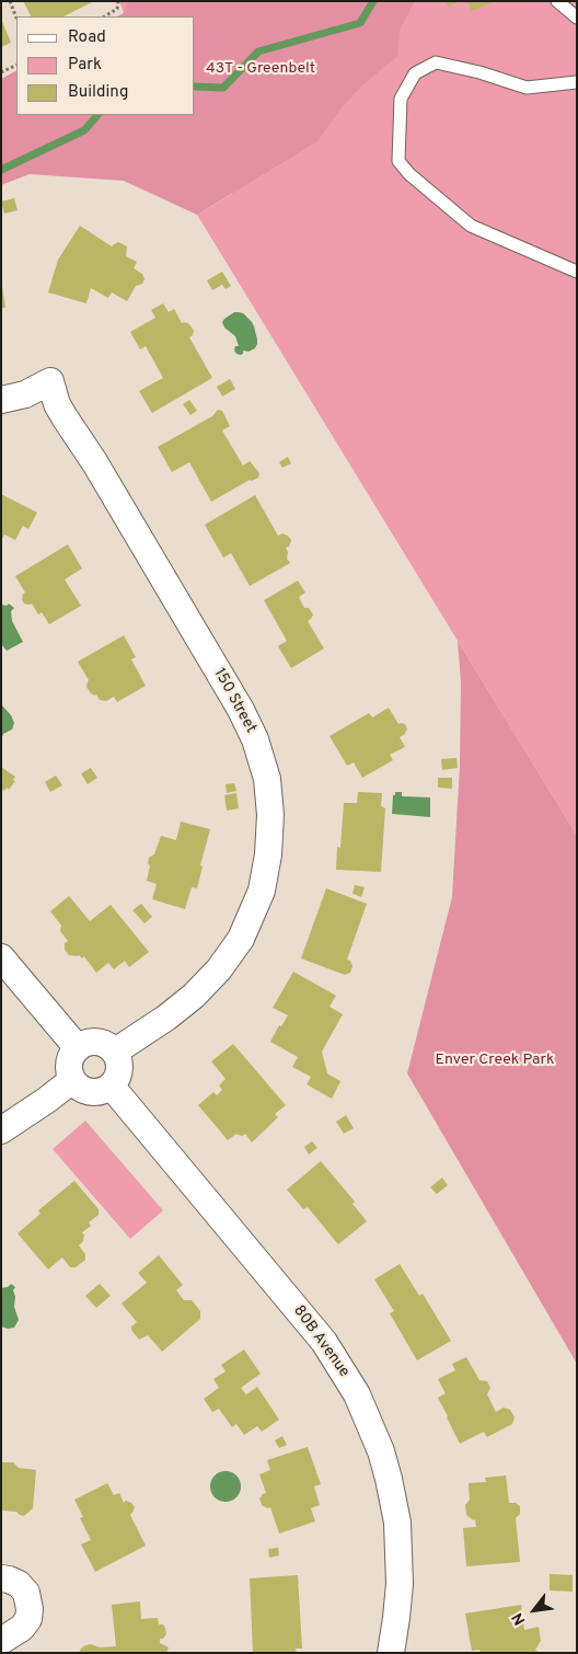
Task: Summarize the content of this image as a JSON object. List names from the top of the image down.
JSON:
{
  "streets": {
    "street": ["150 Street", "80B Avenue"]
  },
  "crossings": [
    ["150 Street", "80B Avenue"]
  ],
  "parks": ["43T - Greenbelt", "Enver Creek Park"],
  "legend": ["Road", "Park", "Building"],
  "north": "bottom left"
}
